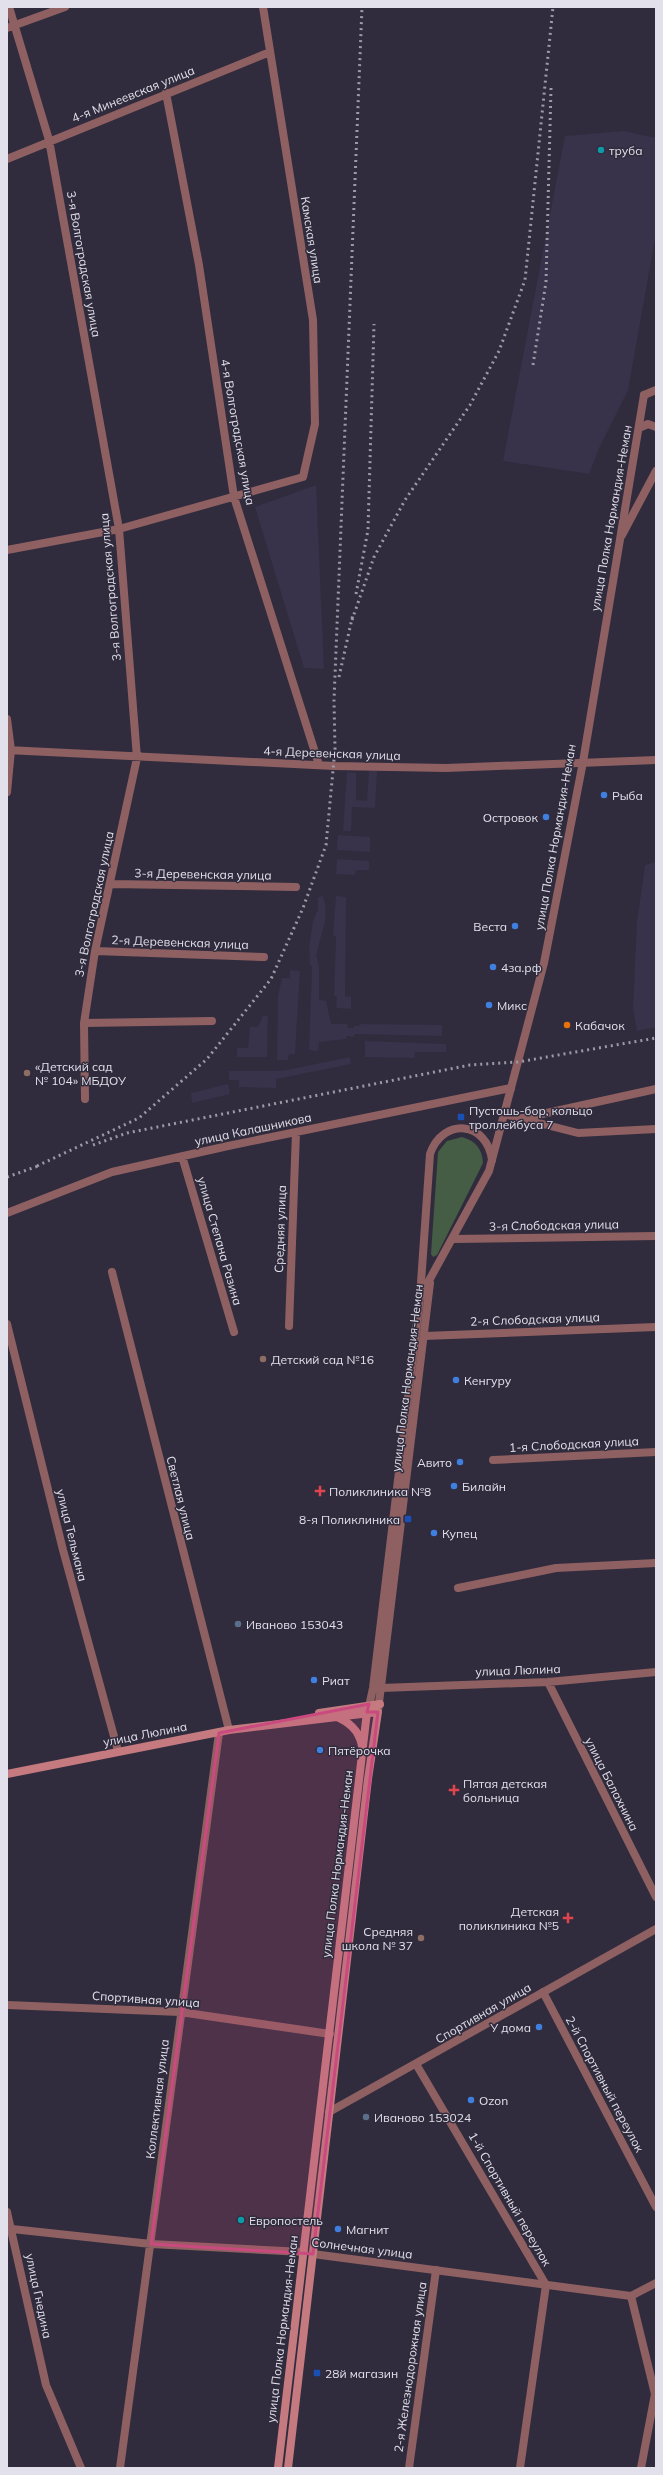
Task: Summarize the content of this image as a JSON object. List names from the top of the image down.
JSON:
{
  "streets": {
    "main road": [
      "улица Полка Нормандия-Неман",
      "улица Люлина",
      "Спортивная улица",
      "Солнечная улица"
    ],
    "street": [
      "4-я Минеевская улица",
      "Камская улица",
      "3-я Волгоградская улица",
      "4-я Волгоградская улица",
      "4-я Деревенская улица",
      "3-я Деревенская улица",
      "2-я Деревенская улица",
      "улица Калашникова",
      "3-я Слободская улица",
      "Средняя улица",
      "улица Степана Разина",
      "2-я Слободская улица",
      "1-я Слободская улица",
      "Светлая улица",
      "улица Тельмана",
      "улица Балахнина",
      "2-й Спортивный переулок",
      "Коллективная улица",
      "1-й Спортивный переулок",
      "улица Гнедина",
      "2-я Железнодорожная улица"
    ]
  },
  "crossings": [
    ["4-я Минеевская улица", "Камская улица"],
    ["4-я Минеевская улица", "3-я Волгоградская улица"],
    ["4-я Минеевская улица", "4-я Волгоградская улица"],
    ["Камская улица", "4-я Волгоградская улица"],
    ["3-я Волгоградская улица", "4-я Деревенская улица"],
    ["3-я Волгоградская улица", "3-я Деревенская улица"],
    ["3-я Волгоградская улица", "2-я Деревенская улица"],
    ["4-я Волгоградская улица", "4-я Деревенская улица"],
    ["улица Полка Нормандия-Неман", "4-я Деревенская улица"],
    ["улица Полка Нормандия-Неман", "улица Калашникова"],
    ["улица Полка Нормандия-Неман", "3-я Слободская улица"],
    ["улица Полка Нормандия-Неман", "2-я Слободская улица"],
    ["улица Полка Нормандия-Неман", "улица Люлина"],
    ["улица Полка Нормандия-Неман", "Спортивная улица"],
    ["улица Полка Нормандия-Неман", "Солнечная улица"],
    ["улица Калашникова", "Средняя улица"],
    ["улица Калашникова", "улица Степана Разина"],
    ["Светлая улица", "улица Люлина"],
    ["улица Тельмана", "улица Люлина"],
    ["улица Люлина", "улица Балахнина"],
    ["улица Люлина", "Коллективная улица"],
    ["Спортивная улица", "2-й Спортивный переулок"],
    ["Спортивная улица", "Коллективная улица"],
    ["Спортивная улица", "1-й Спортивный переулок"],
    ["Коллективная улица", "Солнечная улица"],
    ["1-й Спортивный переулок", "Солнечная улица"],
    ["Солнечная улица", "улица Гнедина"],
    ["Солнечная улица", "2-я Железнодорожная улица"]
  ],
  "places": {
    "other": [
      "труба",
      "Рыба",
      "Островок",
      "Веста",
      "4за.рф",
      "Микс",
      "Кабачок",
      "«Детский сад № 104» МБДОУ",
      "Детский сад №16",
      "Кенгуру",
      "Авито",
      "Билайн",
      "Купец",
      "Иваново 153043",
      "Риат",
      "Пятёрочка",
      "Средняя школа № 37",
      "У дома",
      "Ozon",
      "Иваново 153024",
      "Европостель",
      "Магнит"
    ],
    "transit": ["Пустошь-бор, кольцо троллейбуса 7", "8-я Поликлиника", "28й магазин"],
    "health": ["Поликлиника №8", "Пятая детская больница", "Детская поликлиника №5"]
  }
}
